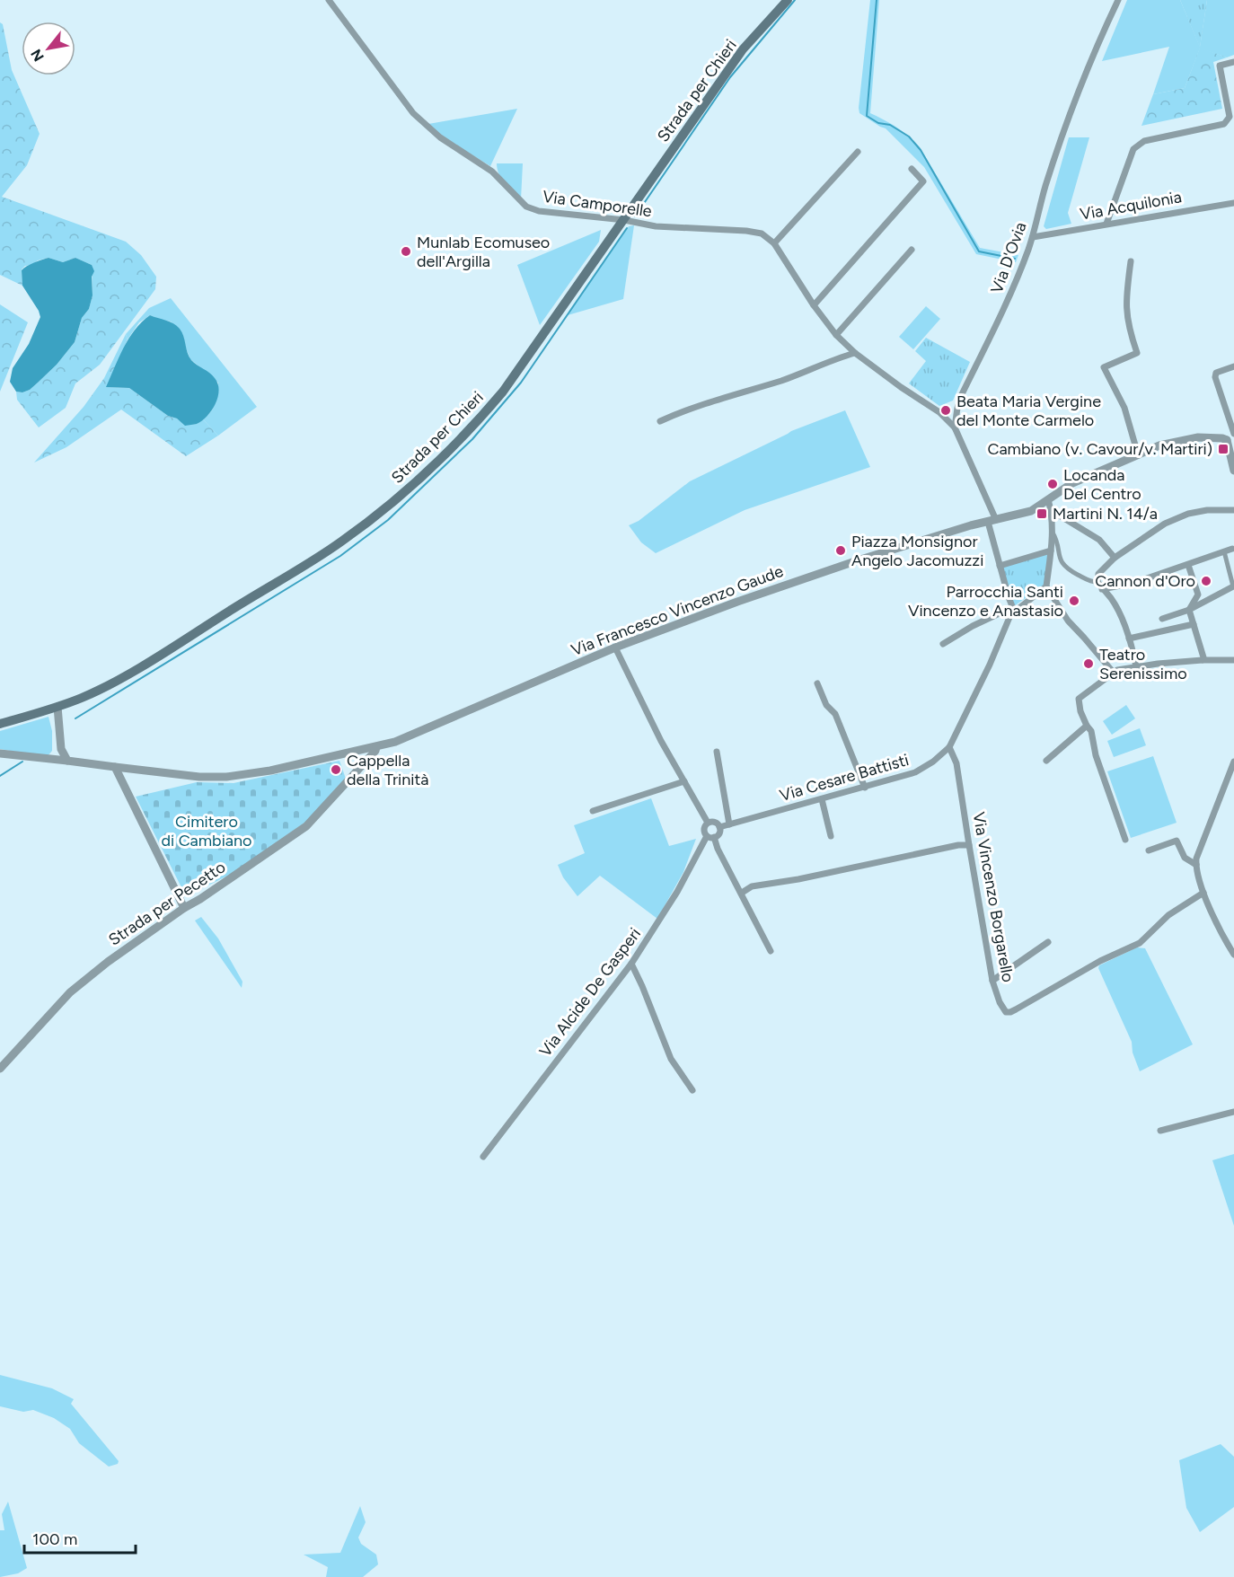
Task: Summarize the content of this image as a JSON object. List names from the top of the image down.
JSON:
{
  "streets": {
    "main road": ["Strada per Chieri"],
    "street": [
      "Via Camporelle",
      "Via Acquilonia",
      "Via D'Ovia",
      "Via Francesco Vincenzo Gaude",
      "Via Cesare Battisti",
      "Via Vincenzo Borgarello",
      "Strada per Pecetto",
      "Via Alcide De Gasperi"
    ]
  },
  "crossings": [
    ["Strada per Chieri", "Via Camporelle"],
    ["Via Acquilonia", "Via D'Ovia"],
    ["Via Francesco Vincenzo Gaude", "Strada per Pecetto"],
    ["Via Cesare Battisti", "Via Vincenzo Borgarello"],
    ["Via Cesare Battisti", "Via Alcide De Gasperi"]
  ],
  "parks": ["Cimitero di Cambiano"],
  "places": {
    "other": [
      "Munlab Ecomuseo dell'Argilla",
      "Beata Maria Vergine del Monte Carmelo",
      "Locanda Del Centro",
      "Piazza Monsignor Angelo Jacomuzzi",
      "Cannon d'Oro",
      "Parrocchia Santi Vincenzo e Anastasio",
      "Teatro Serenissimo",
      "Cappella della Trinità"
    ],
    "transit": ["Cambiano (v. Cavour/v. Martiri)", "Martini N. 14/a"]
  },
  "scale_bar": "100 m",
  "north": "bottom left"
}
